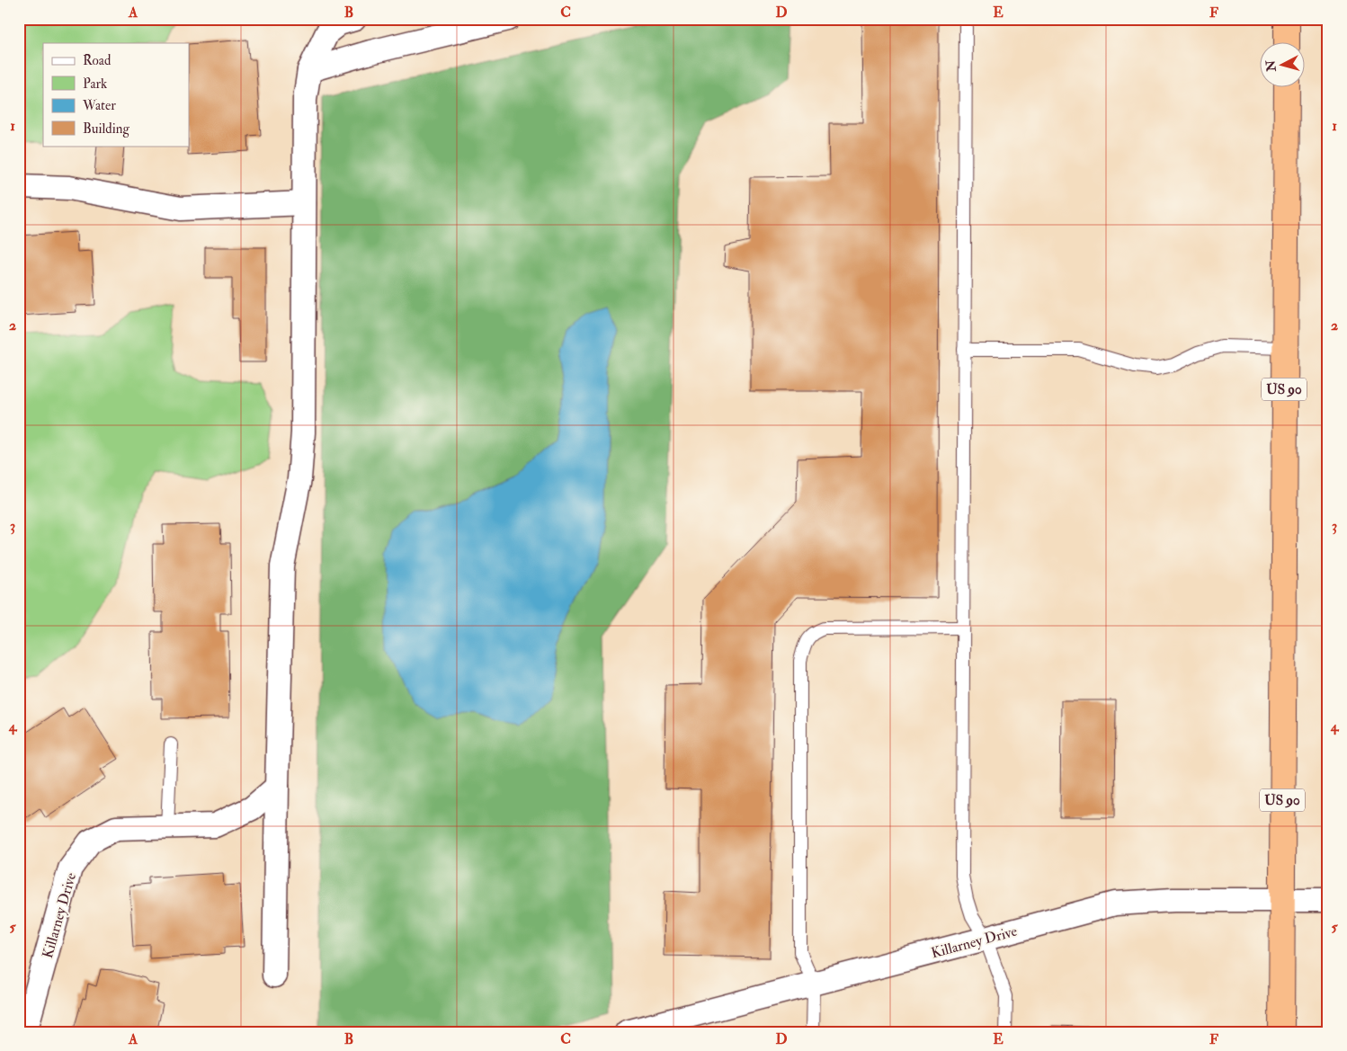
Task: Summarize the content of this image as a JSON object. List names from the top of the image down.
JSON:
{
  "streets": {
    "highway": ["US 90"],
    "street": ["Killarney Drive"]
  },
  "crossings": [
    ["US 90", "Killarney Drive"]
  ],
  "legend": [
    "Road",
    "Park",
    "Water",
    "Building"
  ],
  "north": "left",
  "grid": {
    "columns": [
      "A",
      "B",
      "C",
      "D",
      "E",
      "F"
    ],
    "rows": [
      "1",
      "2",
      "3",
      "4",
      "5"
    ]
  }
}
